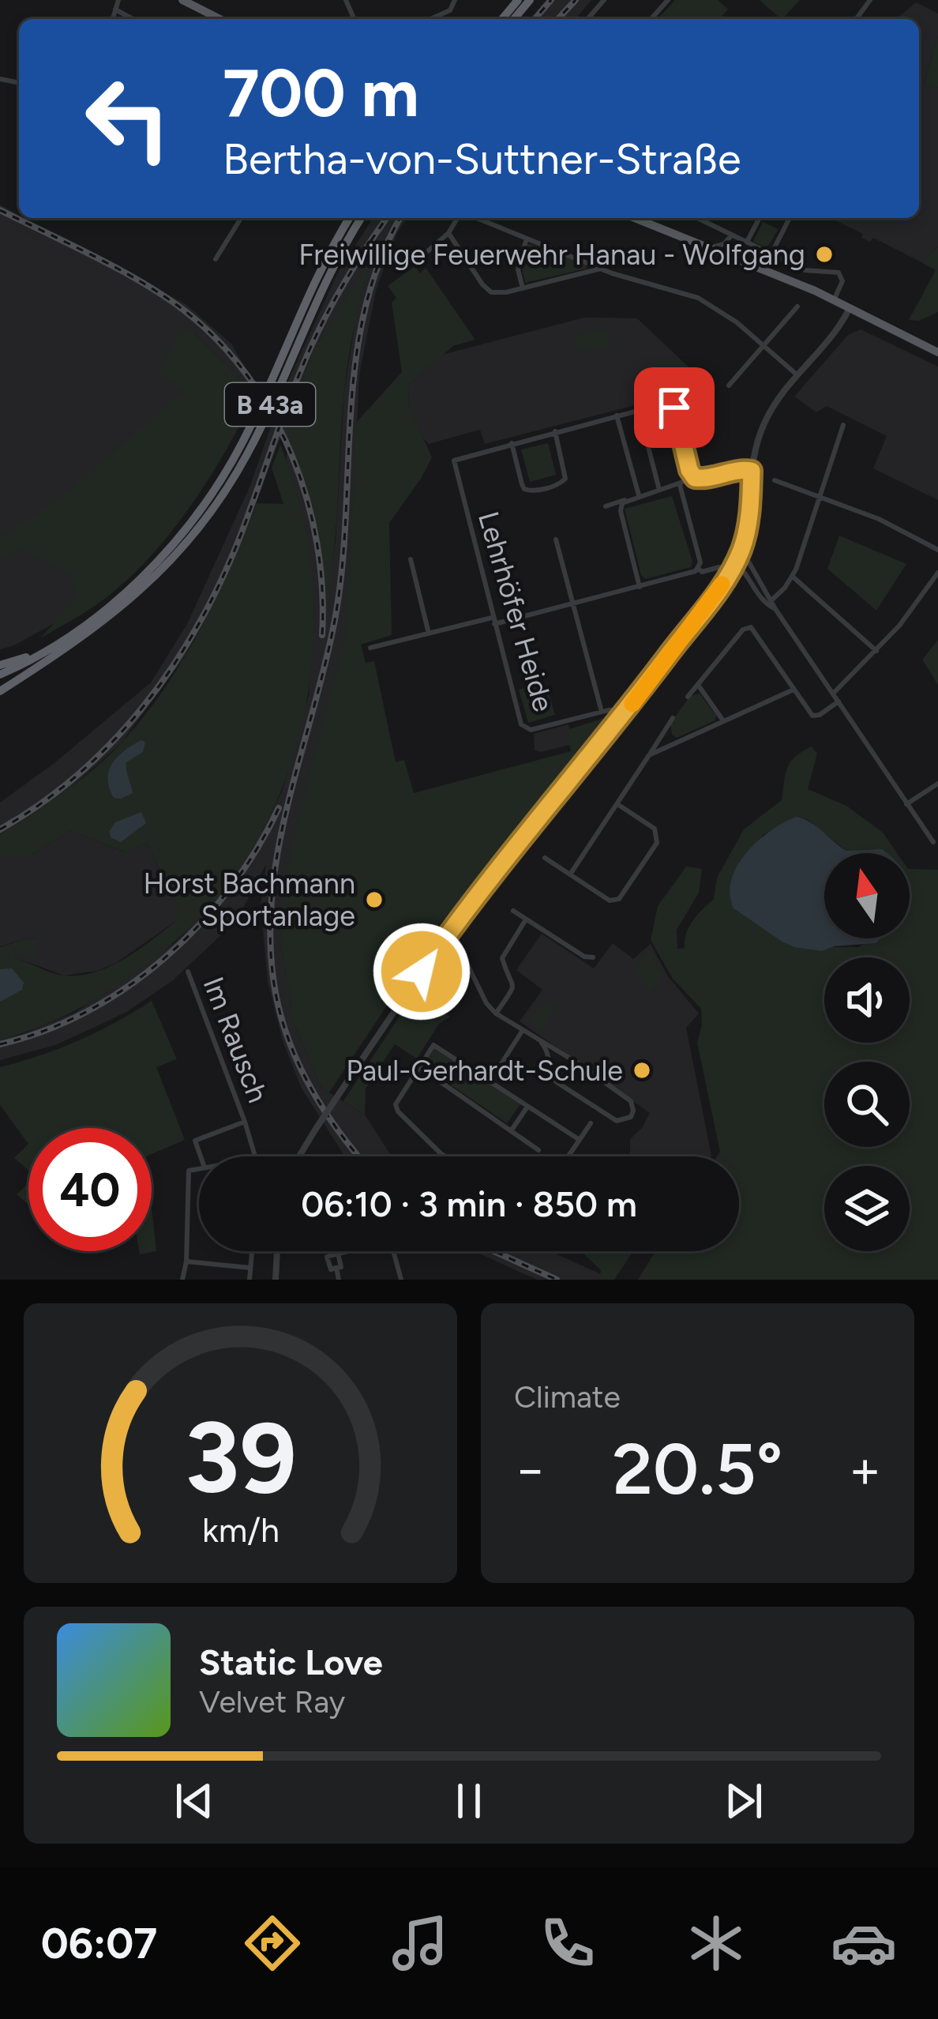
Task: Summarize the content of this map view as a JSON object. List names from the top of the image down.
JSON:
{
  "streets": {
    "highway": ["B 43a"],
    "street": ["Lehrhöfer Heide", "Im Rausch"]
  },
  "places": ["Freiwillige Feuerwehr Hanau - Wolfgang", "Horst Bachmann Sportanlage", "Paul-Gerhardt-Schule"],
  "north": "top",
  "page": {
    "turn": ["700 m", "Bertha-von-Suttner-Straße"],
    "limit": "40",
    "trip": "06:10 · 3 min · 850 m",
    "tile": "Climate",
    "heat": ["−", "20.5°", "+"],
    "song": ["Static Love", "Velvet Ray"],
    "tabs": "06:07",
    "gauge": ["39", "km/h"]
  }
}
